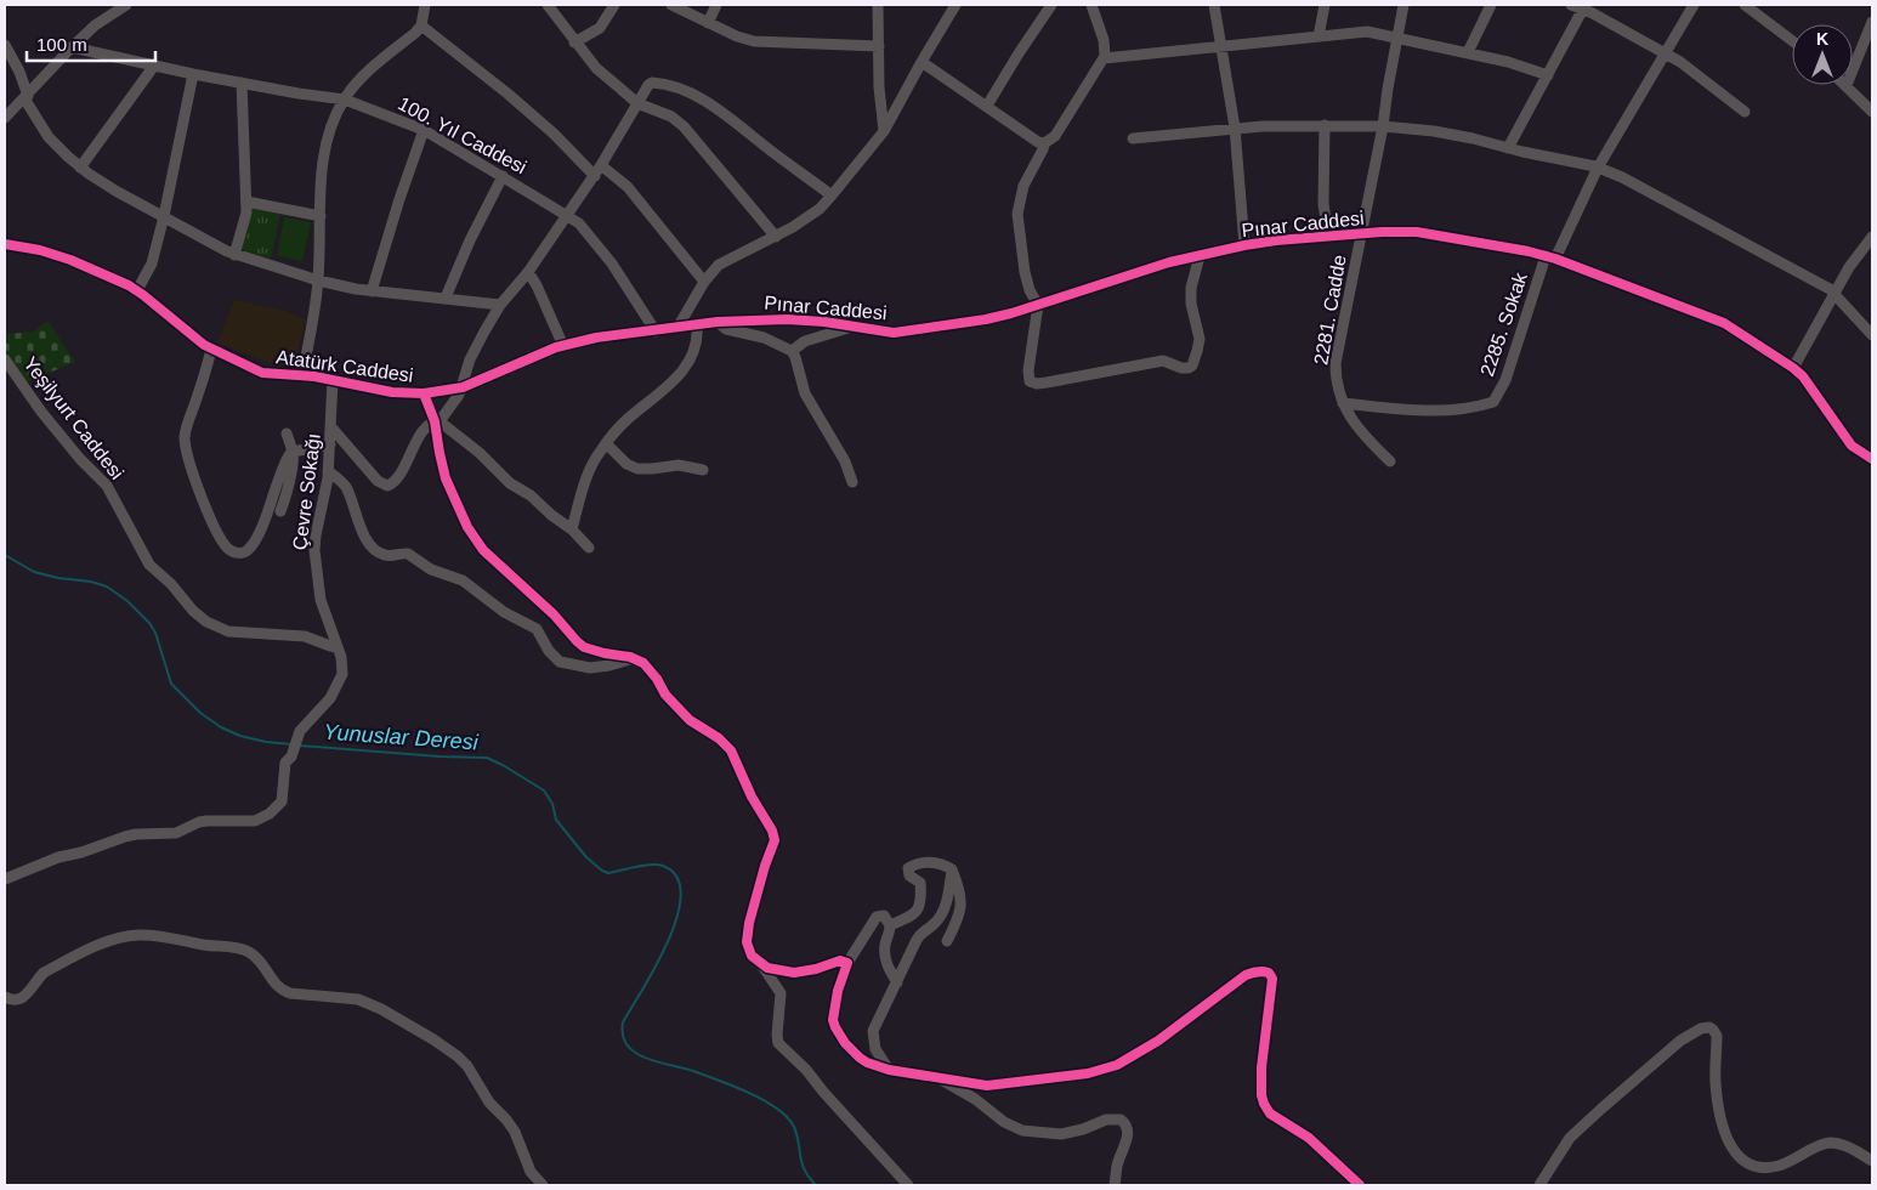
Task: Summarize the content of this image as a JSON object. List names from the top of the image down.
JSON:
{
  "streets": {
    "street": [
      "100. Yıl Caddesi",
      "Pınar Caddesi",
      "2281. Cadde",
      "2285. Sokak",
      "Atatürk Caddesi",
      "Yeşilyurt Caddesi",
      "Çevre Sokağı"
    ]
  },
  "crossings": [
    ["100. Yıl Caddesi", "Pınar Caddesi"],
    ["Pınar Caddesi", "2281. Cadde"],
    ["Pınar Caddesi", "2285. Sokak"],
    ["Pınar Caddesi", "Atatürk Caddesi"],
    ["2281. Cadde", "2285. Sokak"],
    ["Atatürk Caddesi", "Çevre Sokağı"],
    ["Yeşilyurt Caddesi", "Çevre Sokağı"]
  ],
  "water": ["Yunuslar Deresi"],
  "scale_bar": "100 m",
  "north": "top"
}
